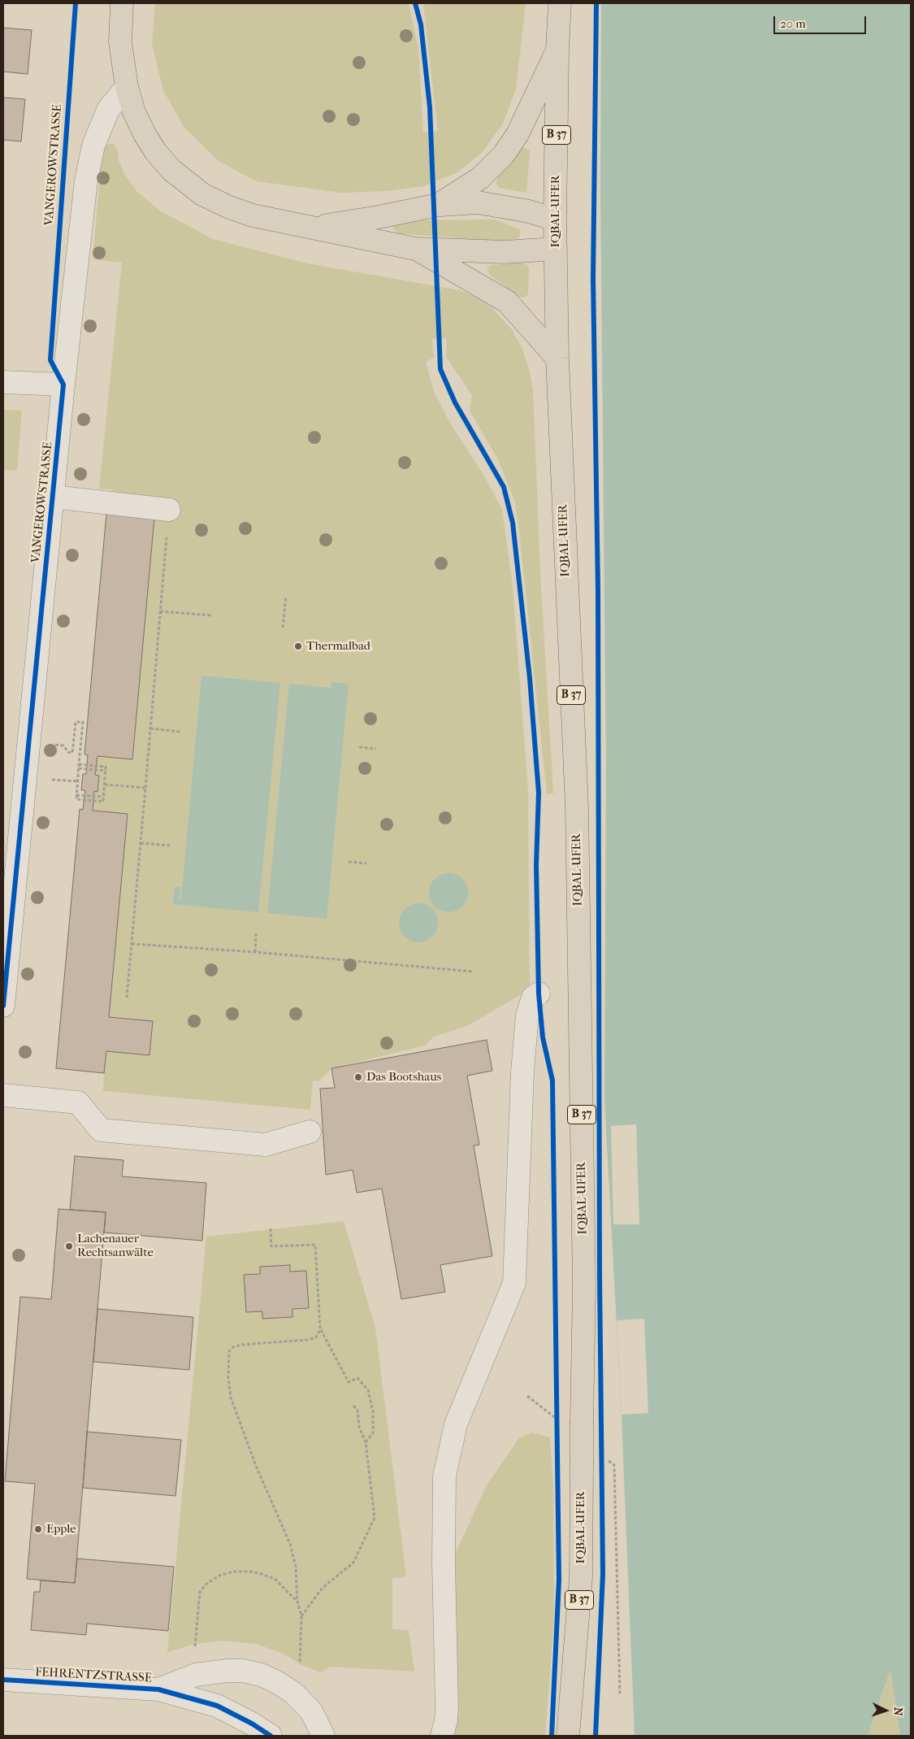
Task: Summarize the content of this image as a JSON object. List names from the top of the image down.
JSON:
{
  "streets": {
    "main road": ["B 37", "IQBAL-UFER"],
    "street": ["VANGEROWSTRASSE", "FEHRENTZSTRASSE"]
  },
  "places": [
    "Thermalbad",
    "Das Bootshaus",
    "Lachenauer Rechtsanwälte",
    "Epple"
  ],
  "scale_bar": "20 m",
  "north": "right"
}
